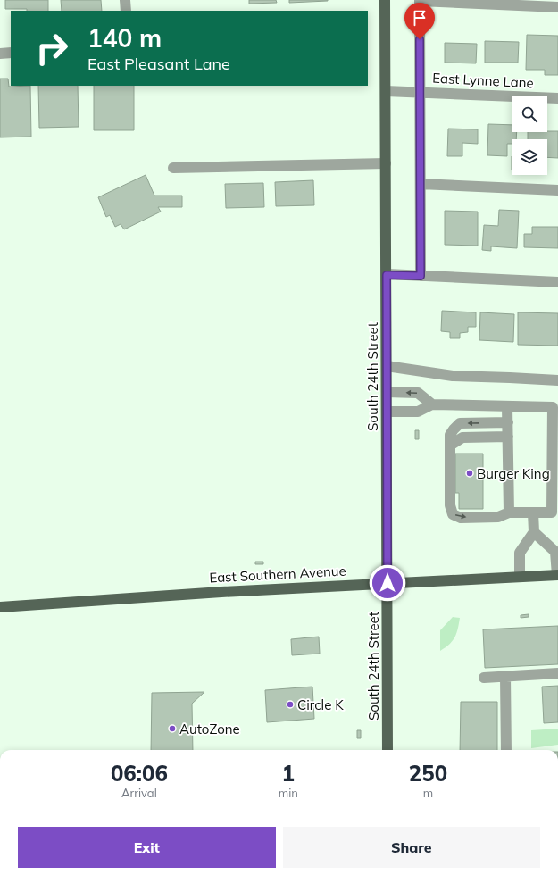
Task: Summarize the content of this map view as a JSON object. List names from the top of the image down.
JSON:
{
  "streets": {
    "main road": ["South 24th Street", "East Southern Avenue"],
    "street": ["East Lynne Lane"]
  },
  "crossings": [
    ["East Lynne Lane", "South 24th Street"],
    ["South 24th Street", "East Southern Avenue"]
  ],
  "places": ["Burger King", "Circle K", "AutoZone"],
  "page": {
    "turn": ["140 m", "East Pleasant Lane"],
    "eta": [
      "06:06",
      "Arrival",
      "1",
      "min",
      "250",
      "m"
    ],
    "buttons": ["Exit", "Share"]
  }
}
